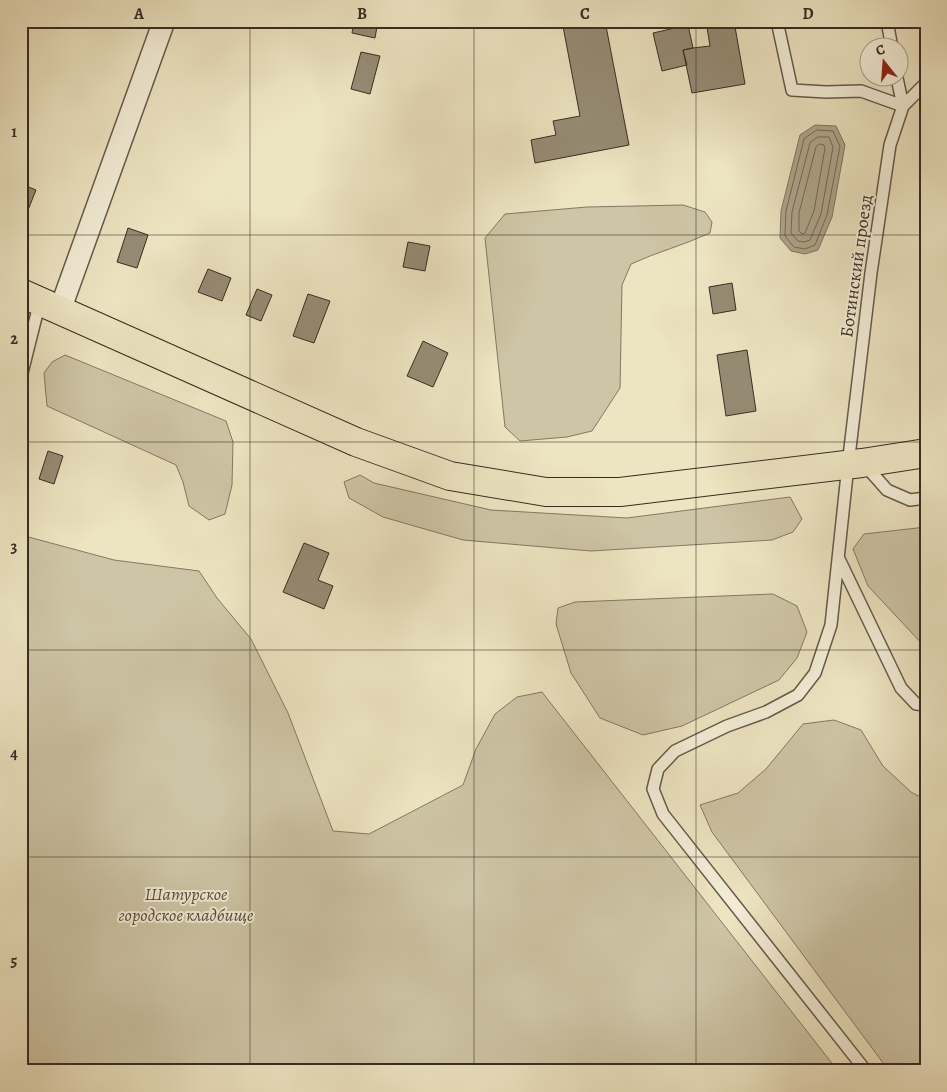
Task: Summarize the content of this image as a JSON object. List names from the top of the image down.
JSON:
{
  "streets": {
    "lane": ["Ботинский проезд"]
  },
  "parks": ["Шатурское городское кладбище"],
  "north": "top",
  "grid": {
    "columns": [
      "A",
      "B",
      "C",
      "D"
    ],
    "rows": [
      "1",
      "2",
      "3",
      "4",
      "5"
    ]
  }
}
